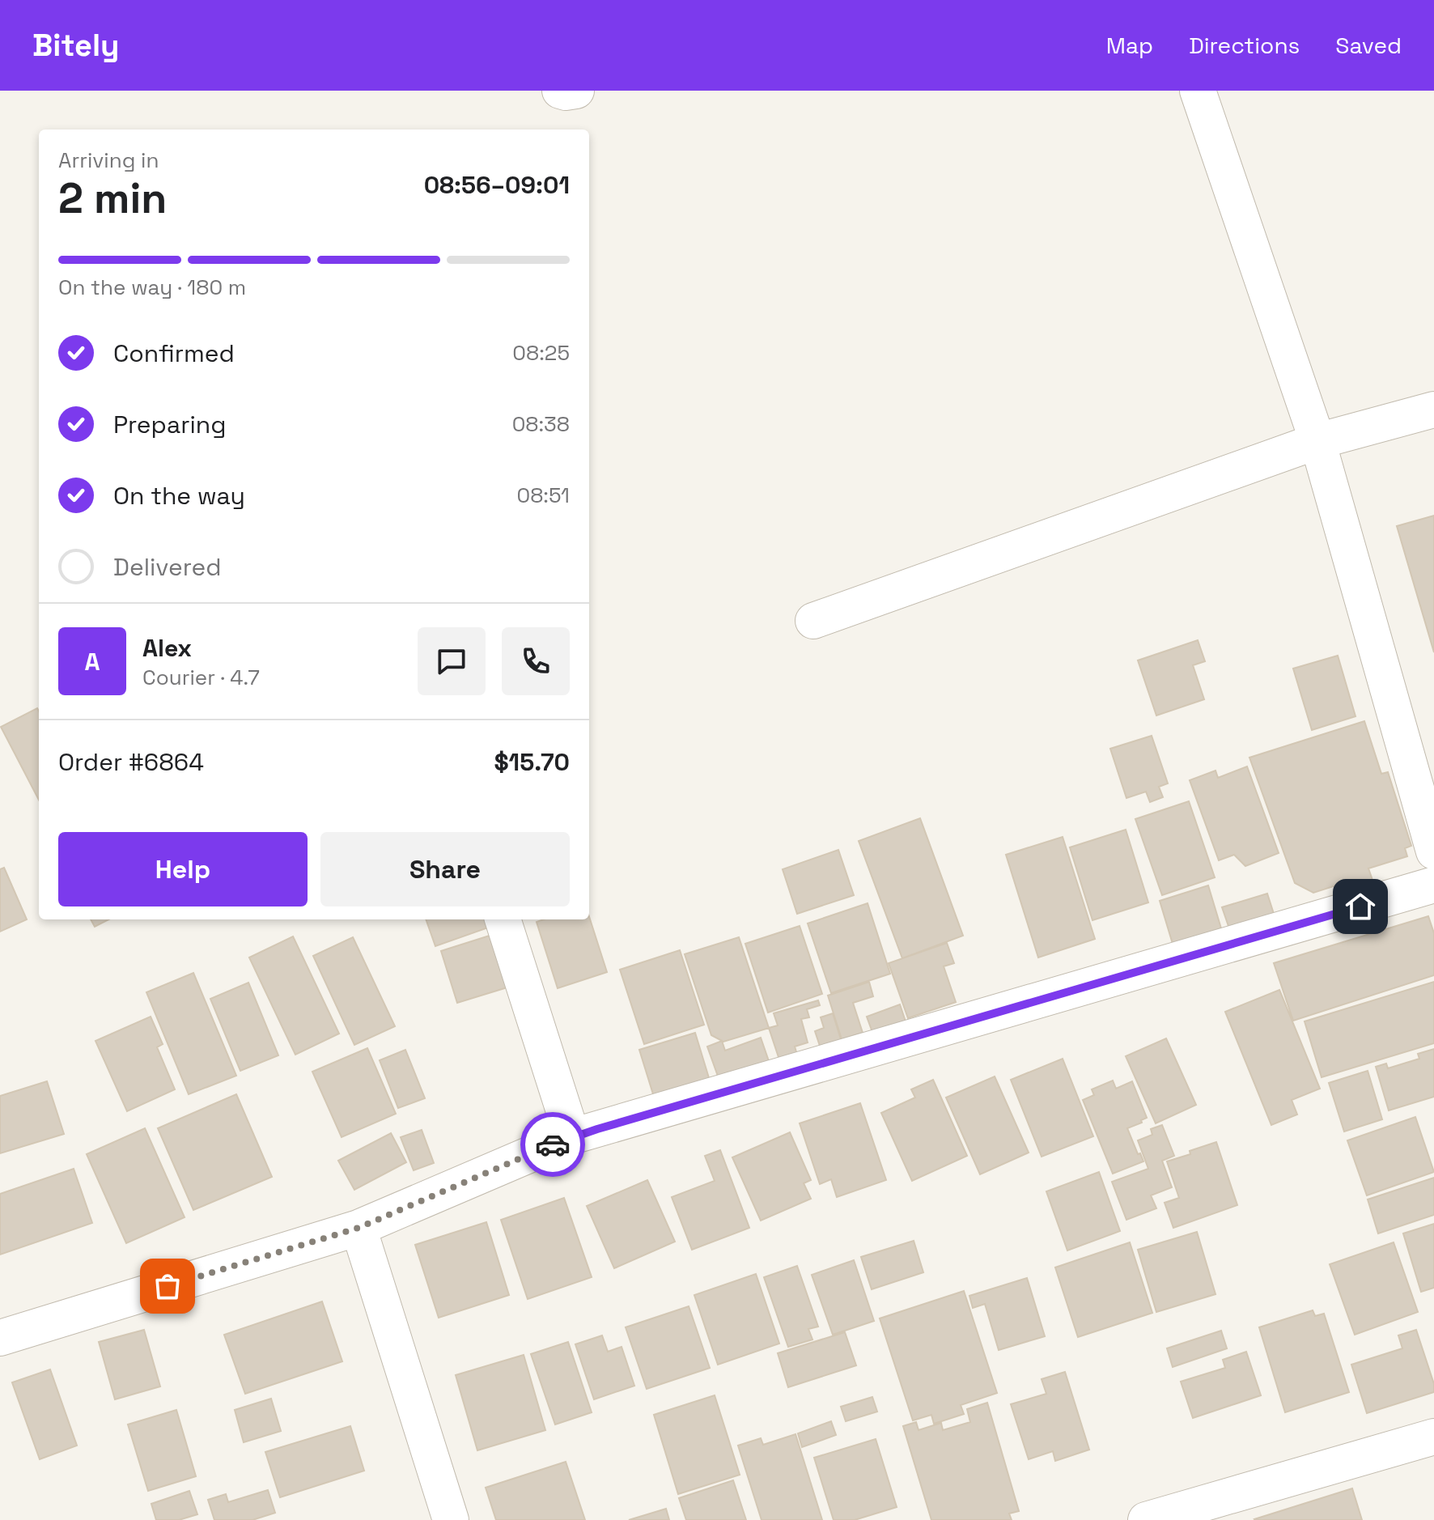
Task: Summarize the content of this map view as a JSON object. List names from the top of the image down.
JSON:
{
  "page": {
    "header": "Bitely",
    "nav": ["Map", "Directions", "Saved"],
    "heading": ["2 min", "Arriving in", "08:56–09:01"],
    "panel": [
      "Alex",
      "Courier · 4.7",
      "Order #6864",
      "$15.70"
    ],
    "bar": "On the way · 180 m",
    "list": [
      ["Confirmed", "08:25"],
      ["Preparing", "08:38"],
      ["On the way", "08:51"],
      "Delivered"
    ],
    "round": "A",
    "buttons": ["Help", "Share"]
  }
}
